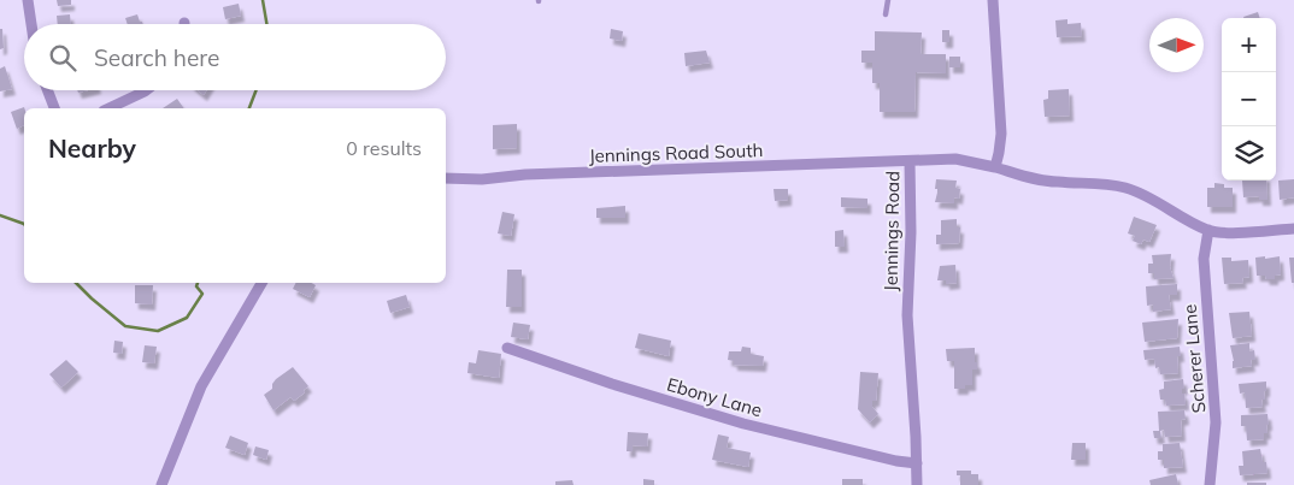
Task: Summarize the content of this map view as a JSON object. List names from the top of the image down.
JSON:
{
  "streets": {
    "street": [
      "Jennings Road South",
      "Jennings Road",
      "Scherer Lane",
      "Ebony Lane"
    ]
  },
  "crossings": [
    ["Jennings Road South", "Jennings Road"],
    ["Jennings Road", "Scherer Lane"],
    ["Jennings Road", "Ebony Lane"]
  ],
  "north": "right",
  "page": {
    "map_buttons": ["+", "−"],
    "search": "Search here",
    "heading": ["Nearby", "0 results"]
  }
}
